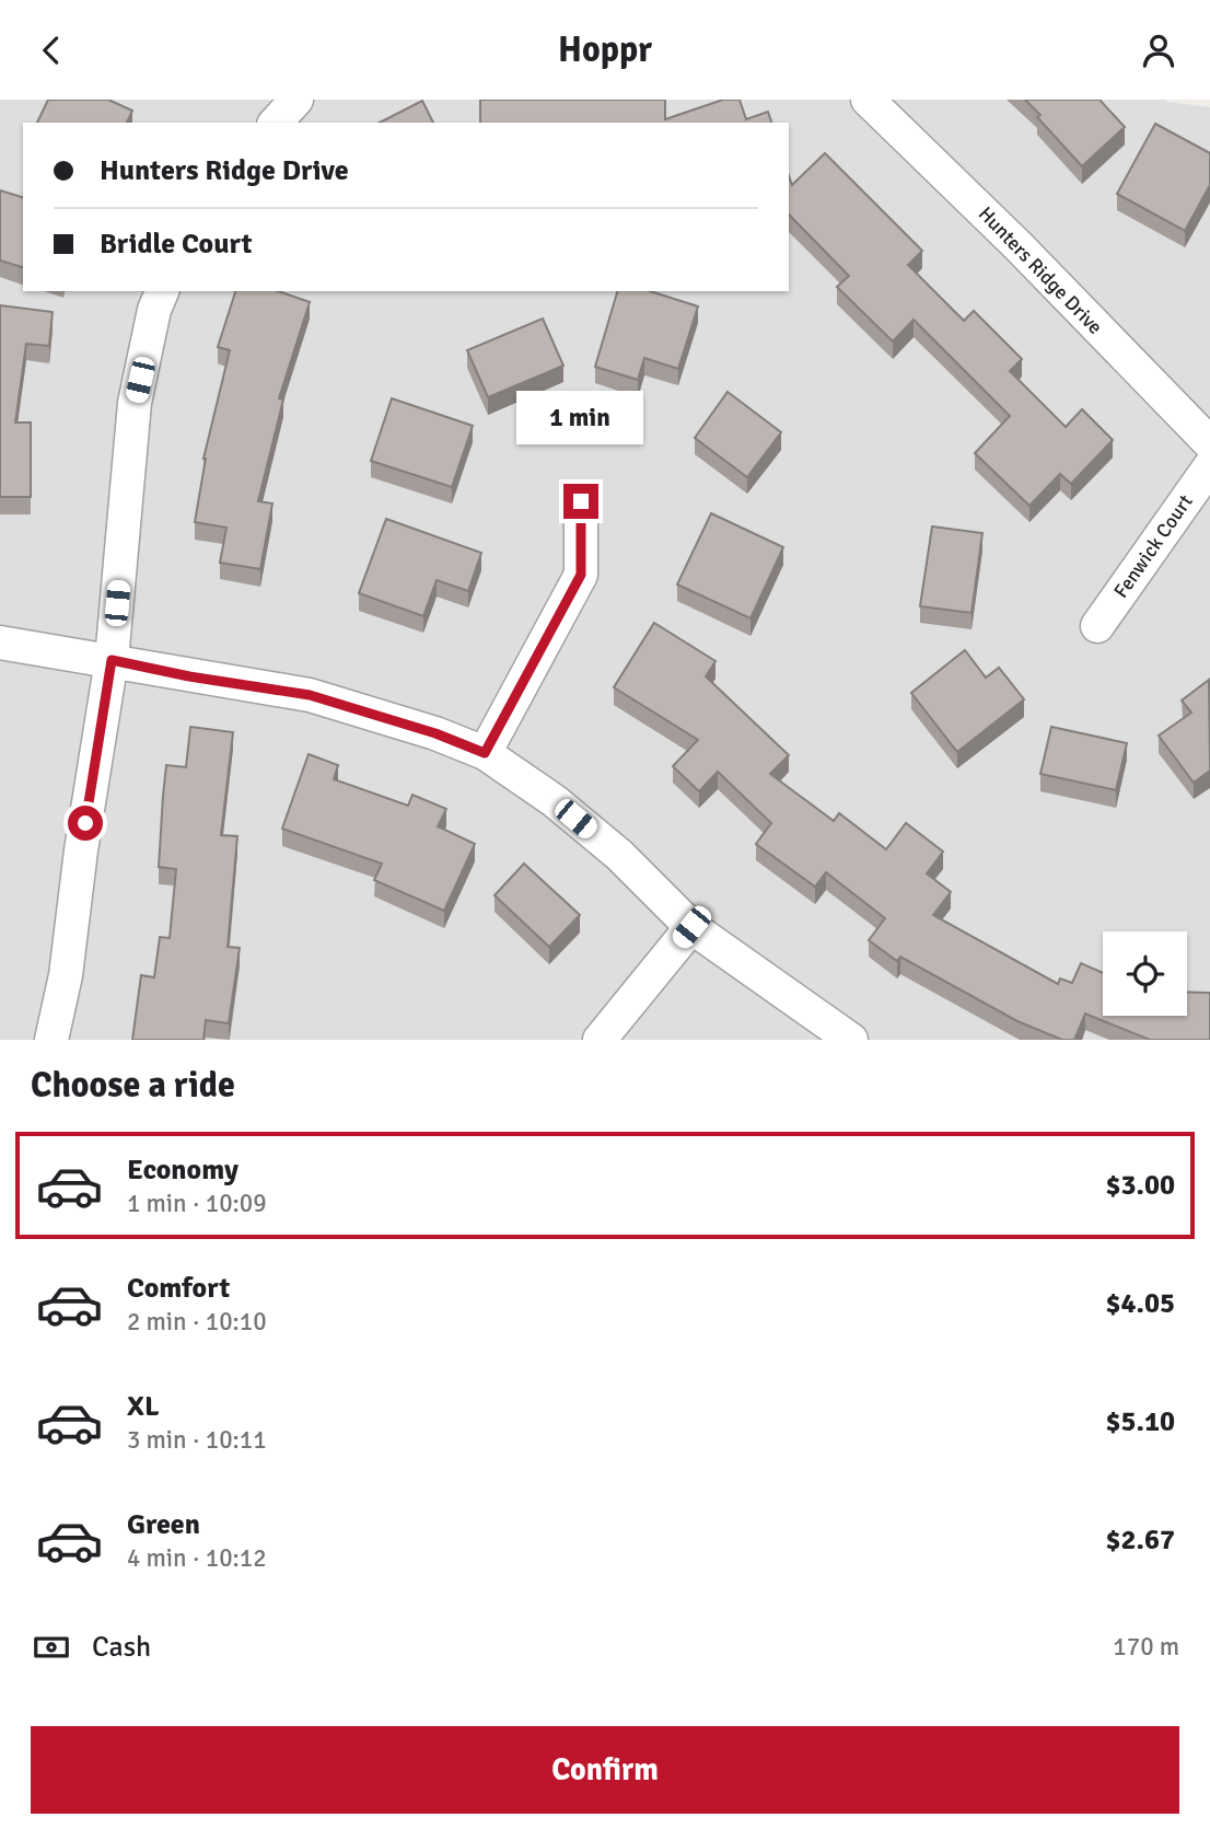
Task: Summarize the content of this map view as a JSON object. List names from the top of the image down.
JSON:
{
  "streets": {
    "street": ["Hunters Ridge Drive", "Fenwick Court"]
  },
  "page": {
    "header": "Hoppr",
    "banner": ["Hunters Ridge Drive", "Bridle Court"],
    "bubble": "1 min",
    "heading": "Choose a ride",
    "list": [
      {
        "name": "Economy",
        "note": "1 min · 10:09",
        "value": "$3.00"
      },
      {
        "name": "Comfort",
        "note": "2 min · 10:10",
        "value": "$4.05"
      },
      {
        "name": "XL",
        "note": "3 min · 10:11",
        "value": "$5.10"
      },
      {
        "name": "Green",
        "note": "4 min · 10:12",
        "value": "$2.67"
      }
    ],
    "pay": ["Cash", "170 m"],
    "buttons": "Confirm"
  }
}
